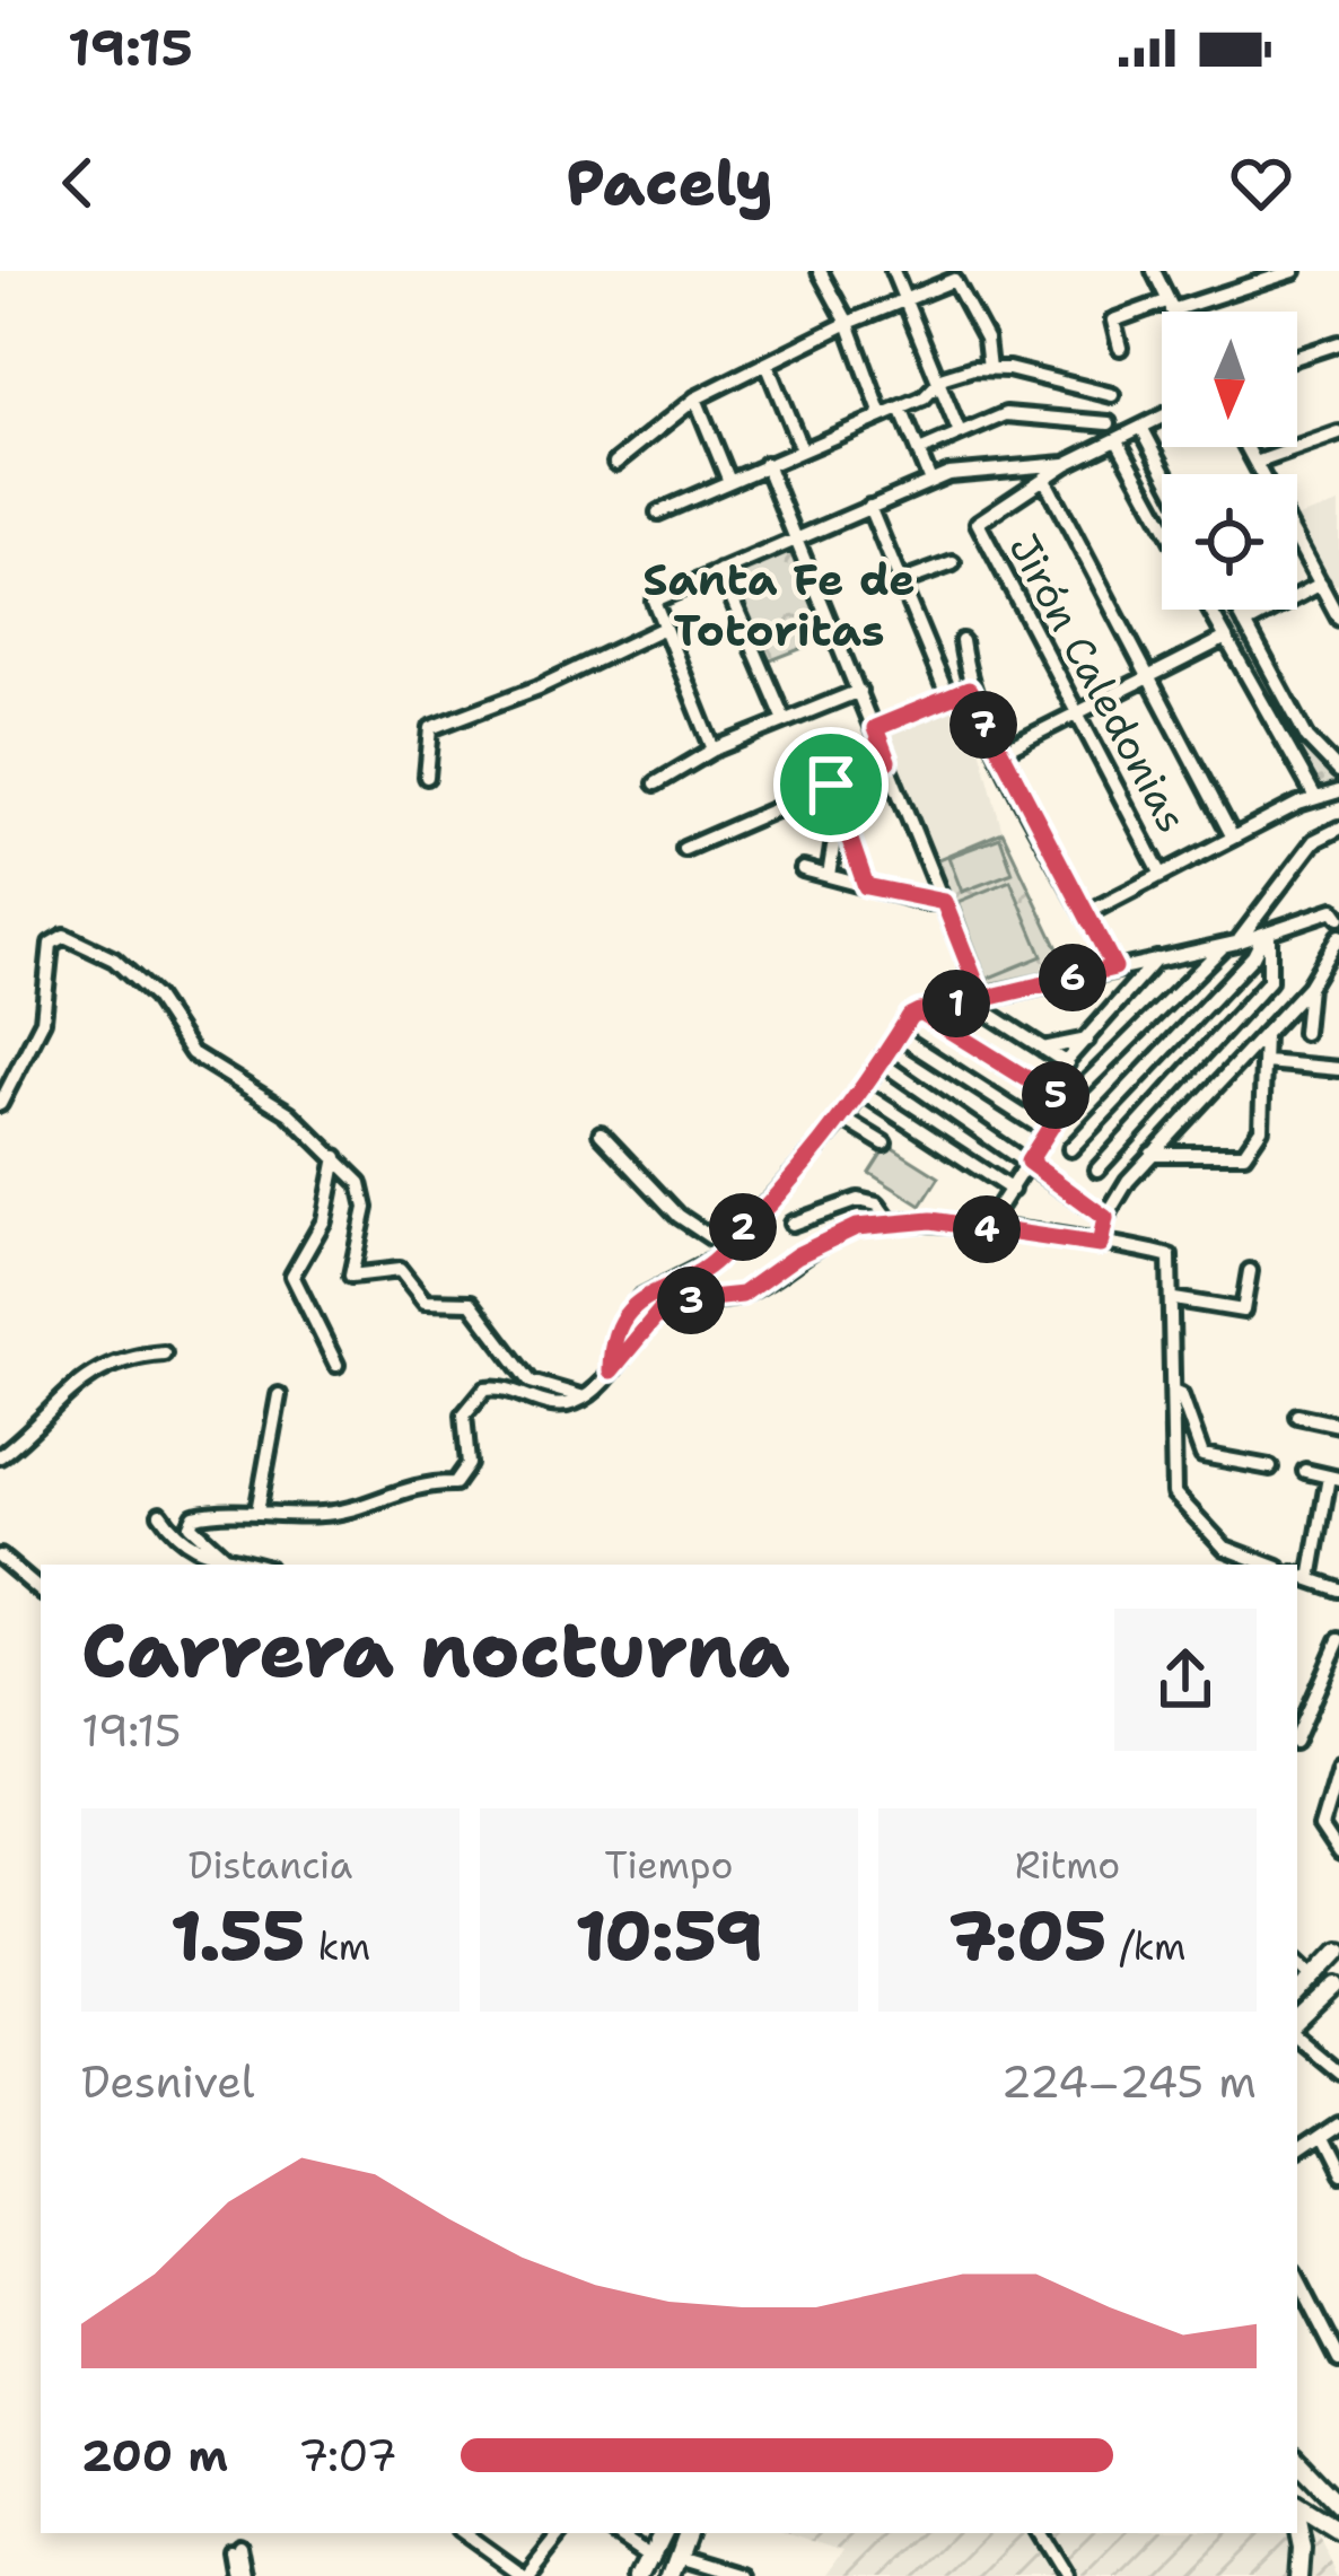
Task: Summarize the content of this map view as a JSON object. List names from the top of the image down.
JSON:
{
  "streets": {
    "street": ["Jirón Caledonias"]
  },
  "districts": ["Santa Fe de Totoritas"],
  "north": "bottom",
  "page": {
    "status": "19:15",
    "header": "Pacely",
    "pins": [
      "7",
      "6",
      "1",
      "5",
      "2",
      "4",
      "3"
    ],
    "heading": ["Carrera nocturna", "19:15"],
    "stats": [
      ["Distancia", "1.55 km"],
      ["Tiempo", "10:59"],
      ["Ritmo", "7:05 /km"]
    ],
    "chart": ["Desnivel", "224–245 m"],
    "list": [
      {
        "name": "200 m",
        "note": "7:07"
      }
    ]
  }
}
